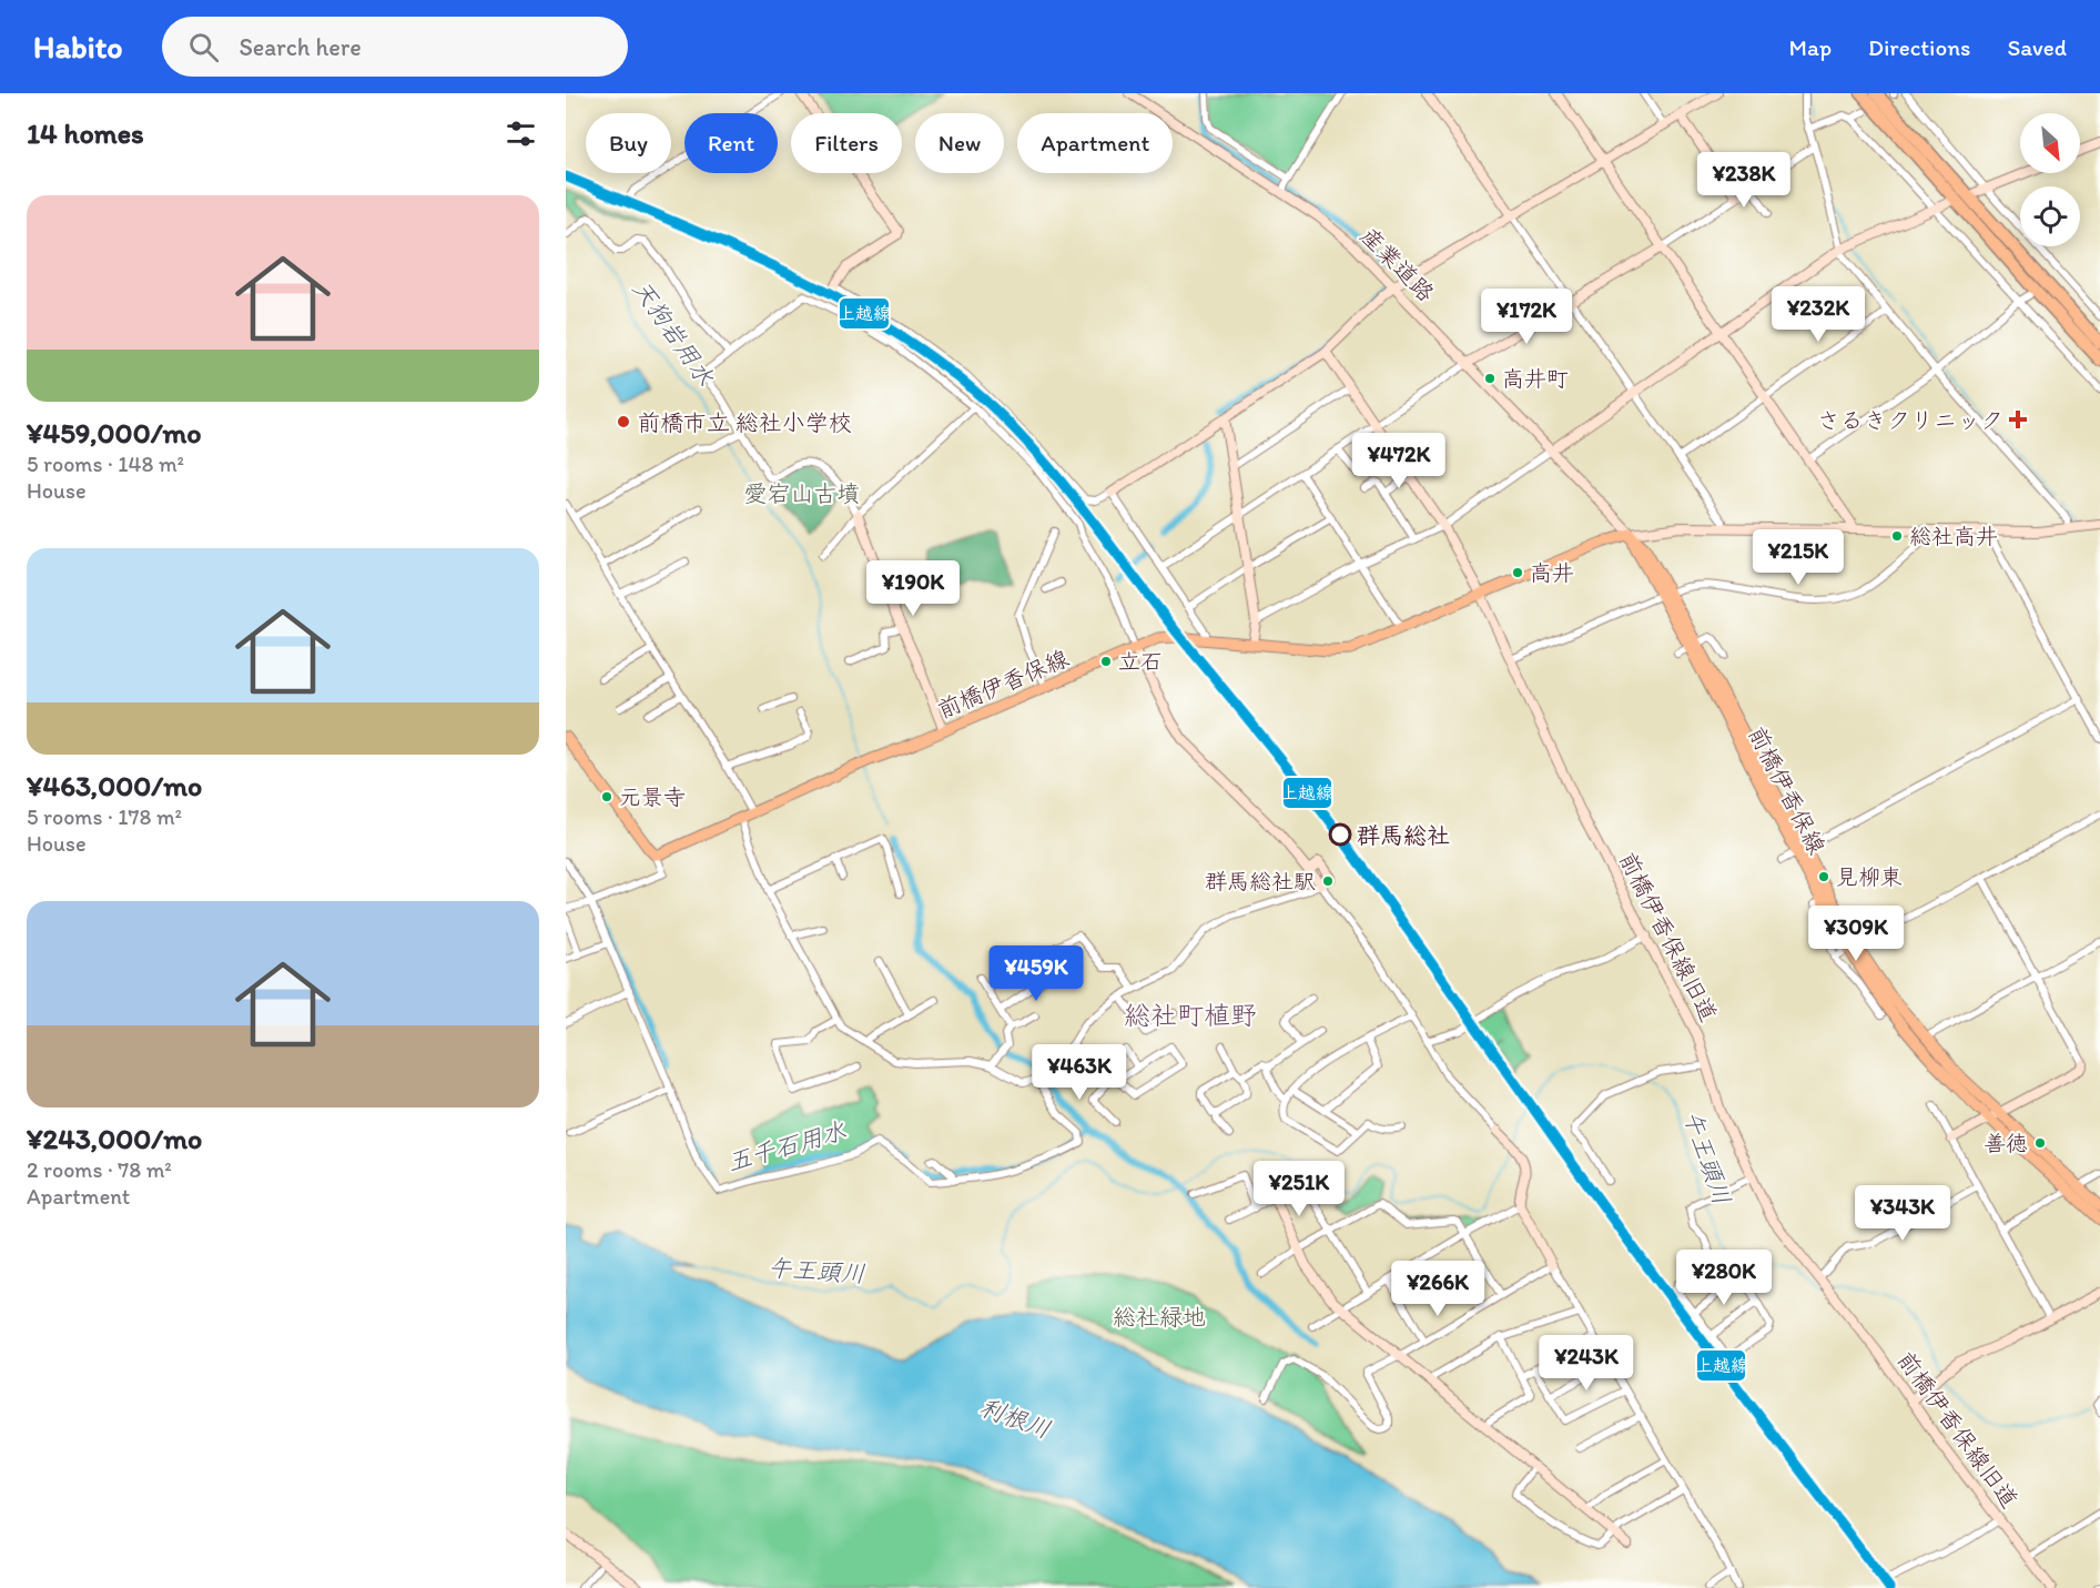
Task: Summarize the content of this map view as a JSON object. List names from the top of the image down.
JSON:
{
  "streets": {
    "main road": ["前橋伊香保線"],
    "street": ["産業道路", "前橋伊香保線旧道"]
  },
  "crossings": [
    ["産業道路", "前橋伊香保線"],
    ["前橋伊香保線", "前橋伊香保線旧道"]
  ],
  "districts": ["総社町植野"],
  "water": [
    "天狗岩用水",
    "五千石用水",
    "午王頭川",
    "利根川"
  ],
  "parks": ["愛宕山古墳", "総社緑地"],
  "places": {
    "other": [
      "高井町",
      "前橋市立 総社小学校",
      "総社高井",
      "高井",
      "立石",
      "元景寺",
      "群馬総社",
      "見柳東",
      "群馬総社駅",
      "善徳"
    ],
    "health": ["さるきクリニック"]
  },
  "lines": ["transit line 上越線"],
  "north": "bottom right",
  "page": {
    "header": "Habito",
    "search": "Search here",
    "nav": ["Map", "Directions", "Saved"],
    "heading": "14 homes",
    "chip": [
      "Buy",
      "Rent",
      "Filters",
      "New",
      "Apartment"
    ],
    "price": [
      "¥238K",
      "¥232K",
      "¥172K",
      "¥472K",
      "¥215K",
      "¥190K",
      "¥309K",
      "¥459K",
      "¥463K",
      "¥251K",
      "¥343K",
      "¥280K",
      "¥266K",
      "¥243K"
    ],
    "list": [
      {
        "name": "¥459,000/mo",
        "note": "5 rooms · 148 m² · House"
      },
      {
        "name": "¥463,000/mo",
        "note": "5 rooms · 178 m² · House"
      },
      {
        "name": "¥243,000/mo",
        "note": "2 rooms · 78 m² · Apartment"
      }
    ]
  }
}
